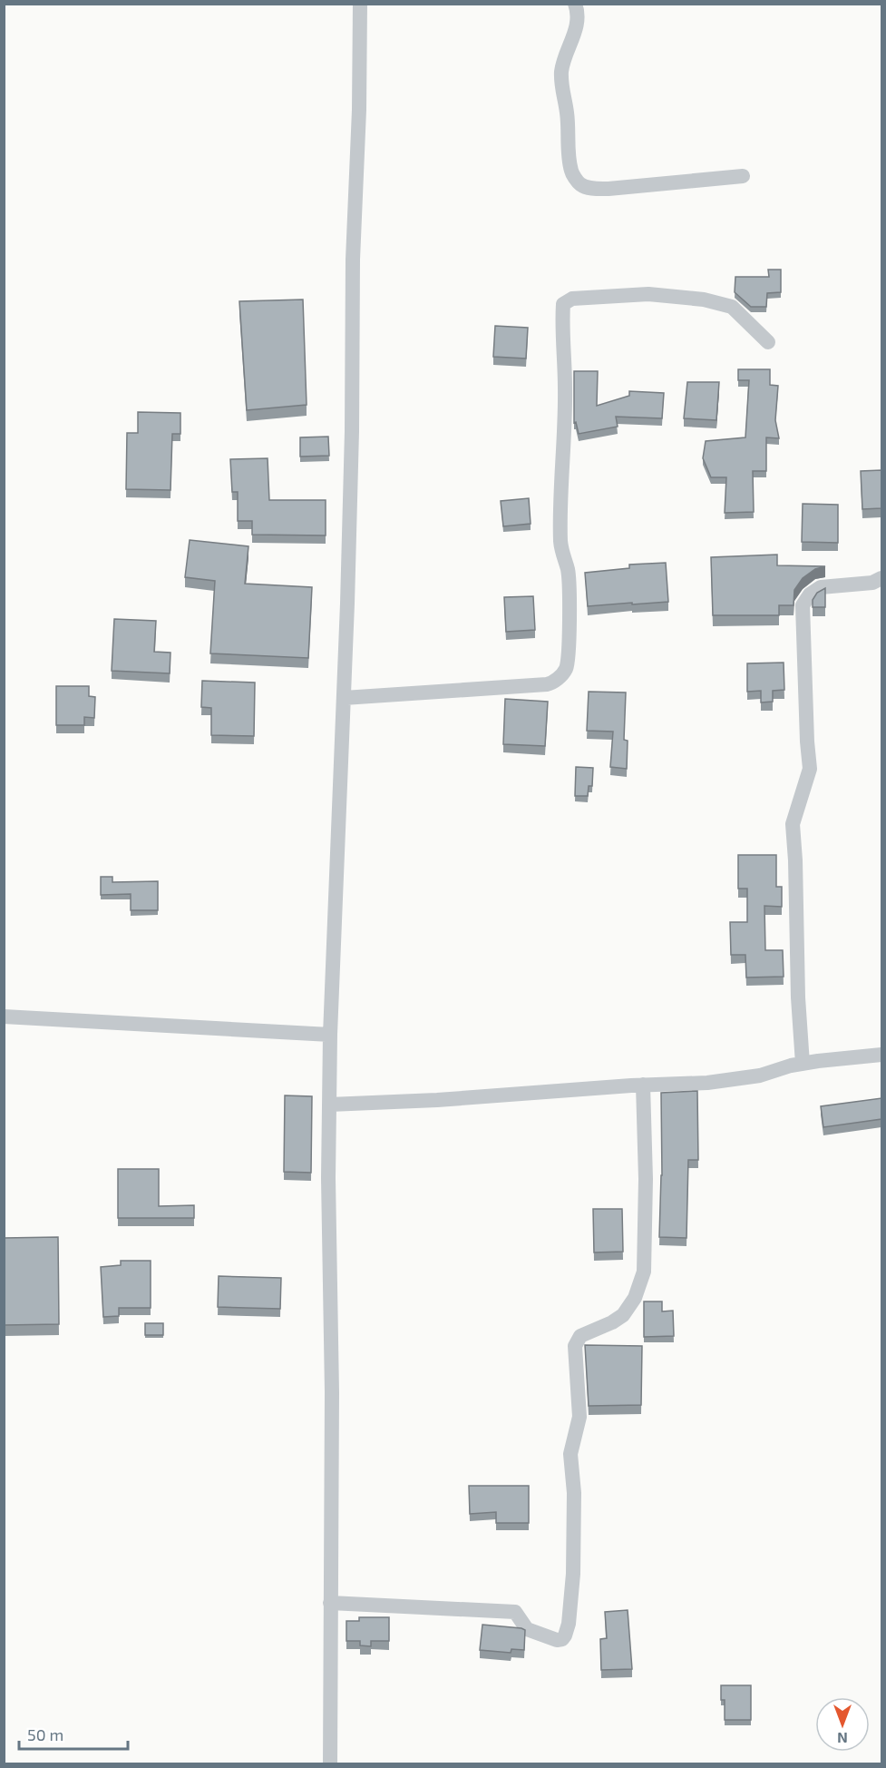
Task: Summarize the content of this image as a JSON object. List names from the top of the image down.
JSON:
{
  "scale_bar": "50 m",
  "north": "bottom"
}
